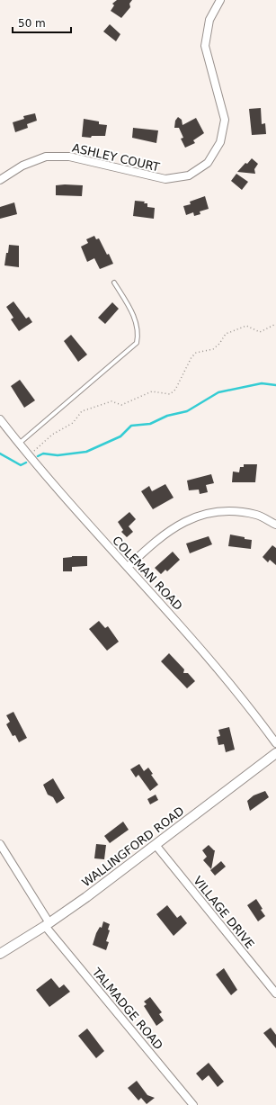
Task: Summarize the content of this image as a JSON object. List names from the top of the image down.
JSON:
{
  "streets": {
    "street": [
      "ASHLEY COURT",
      "COLEMAN ROAD",
      "WALLINGFORD ROAD",
      "VILLAGE DRIVE",
      "TALMADGE ROAD"
    ]
  },
  "crossings": [
    ["WALLINGFORD ROAD", "VILLAGE DRIVE"],
    ["WALLINGFORD ROAD", "TALMADGE ROAD"]
  ],
  "scale_bar": "50 m"
}
